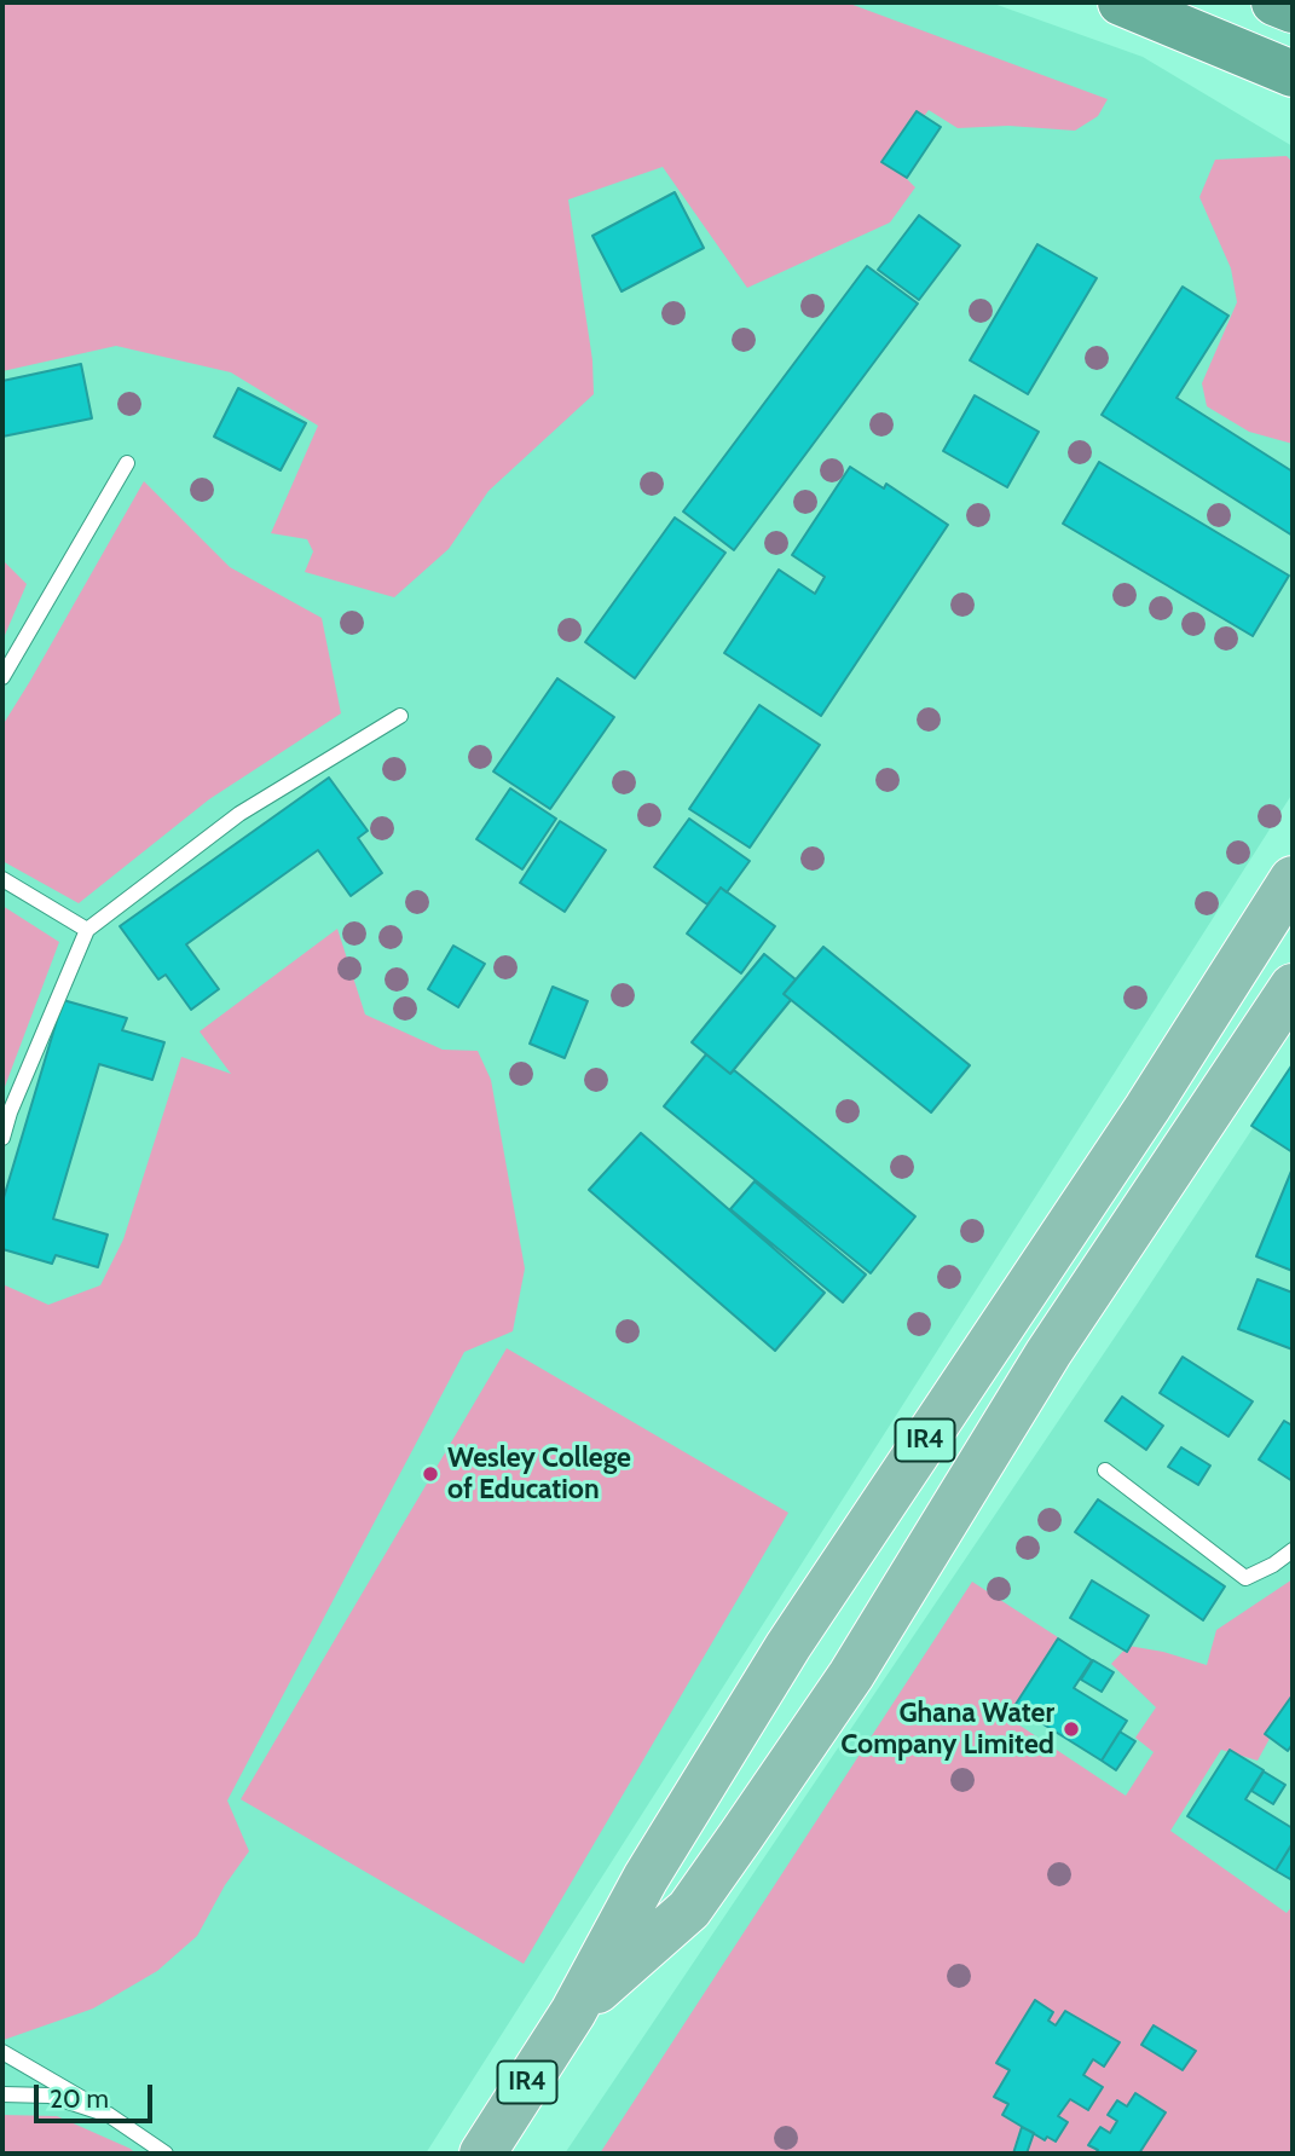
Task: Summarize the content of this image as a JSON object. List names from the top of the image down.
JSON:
{
  "streets": {
    "main road": ["IR4"]
  },
  "places": ["Wesley College of Education", "Ghana Water Company Limited"],
  "scale_bar": "20 m"
}
